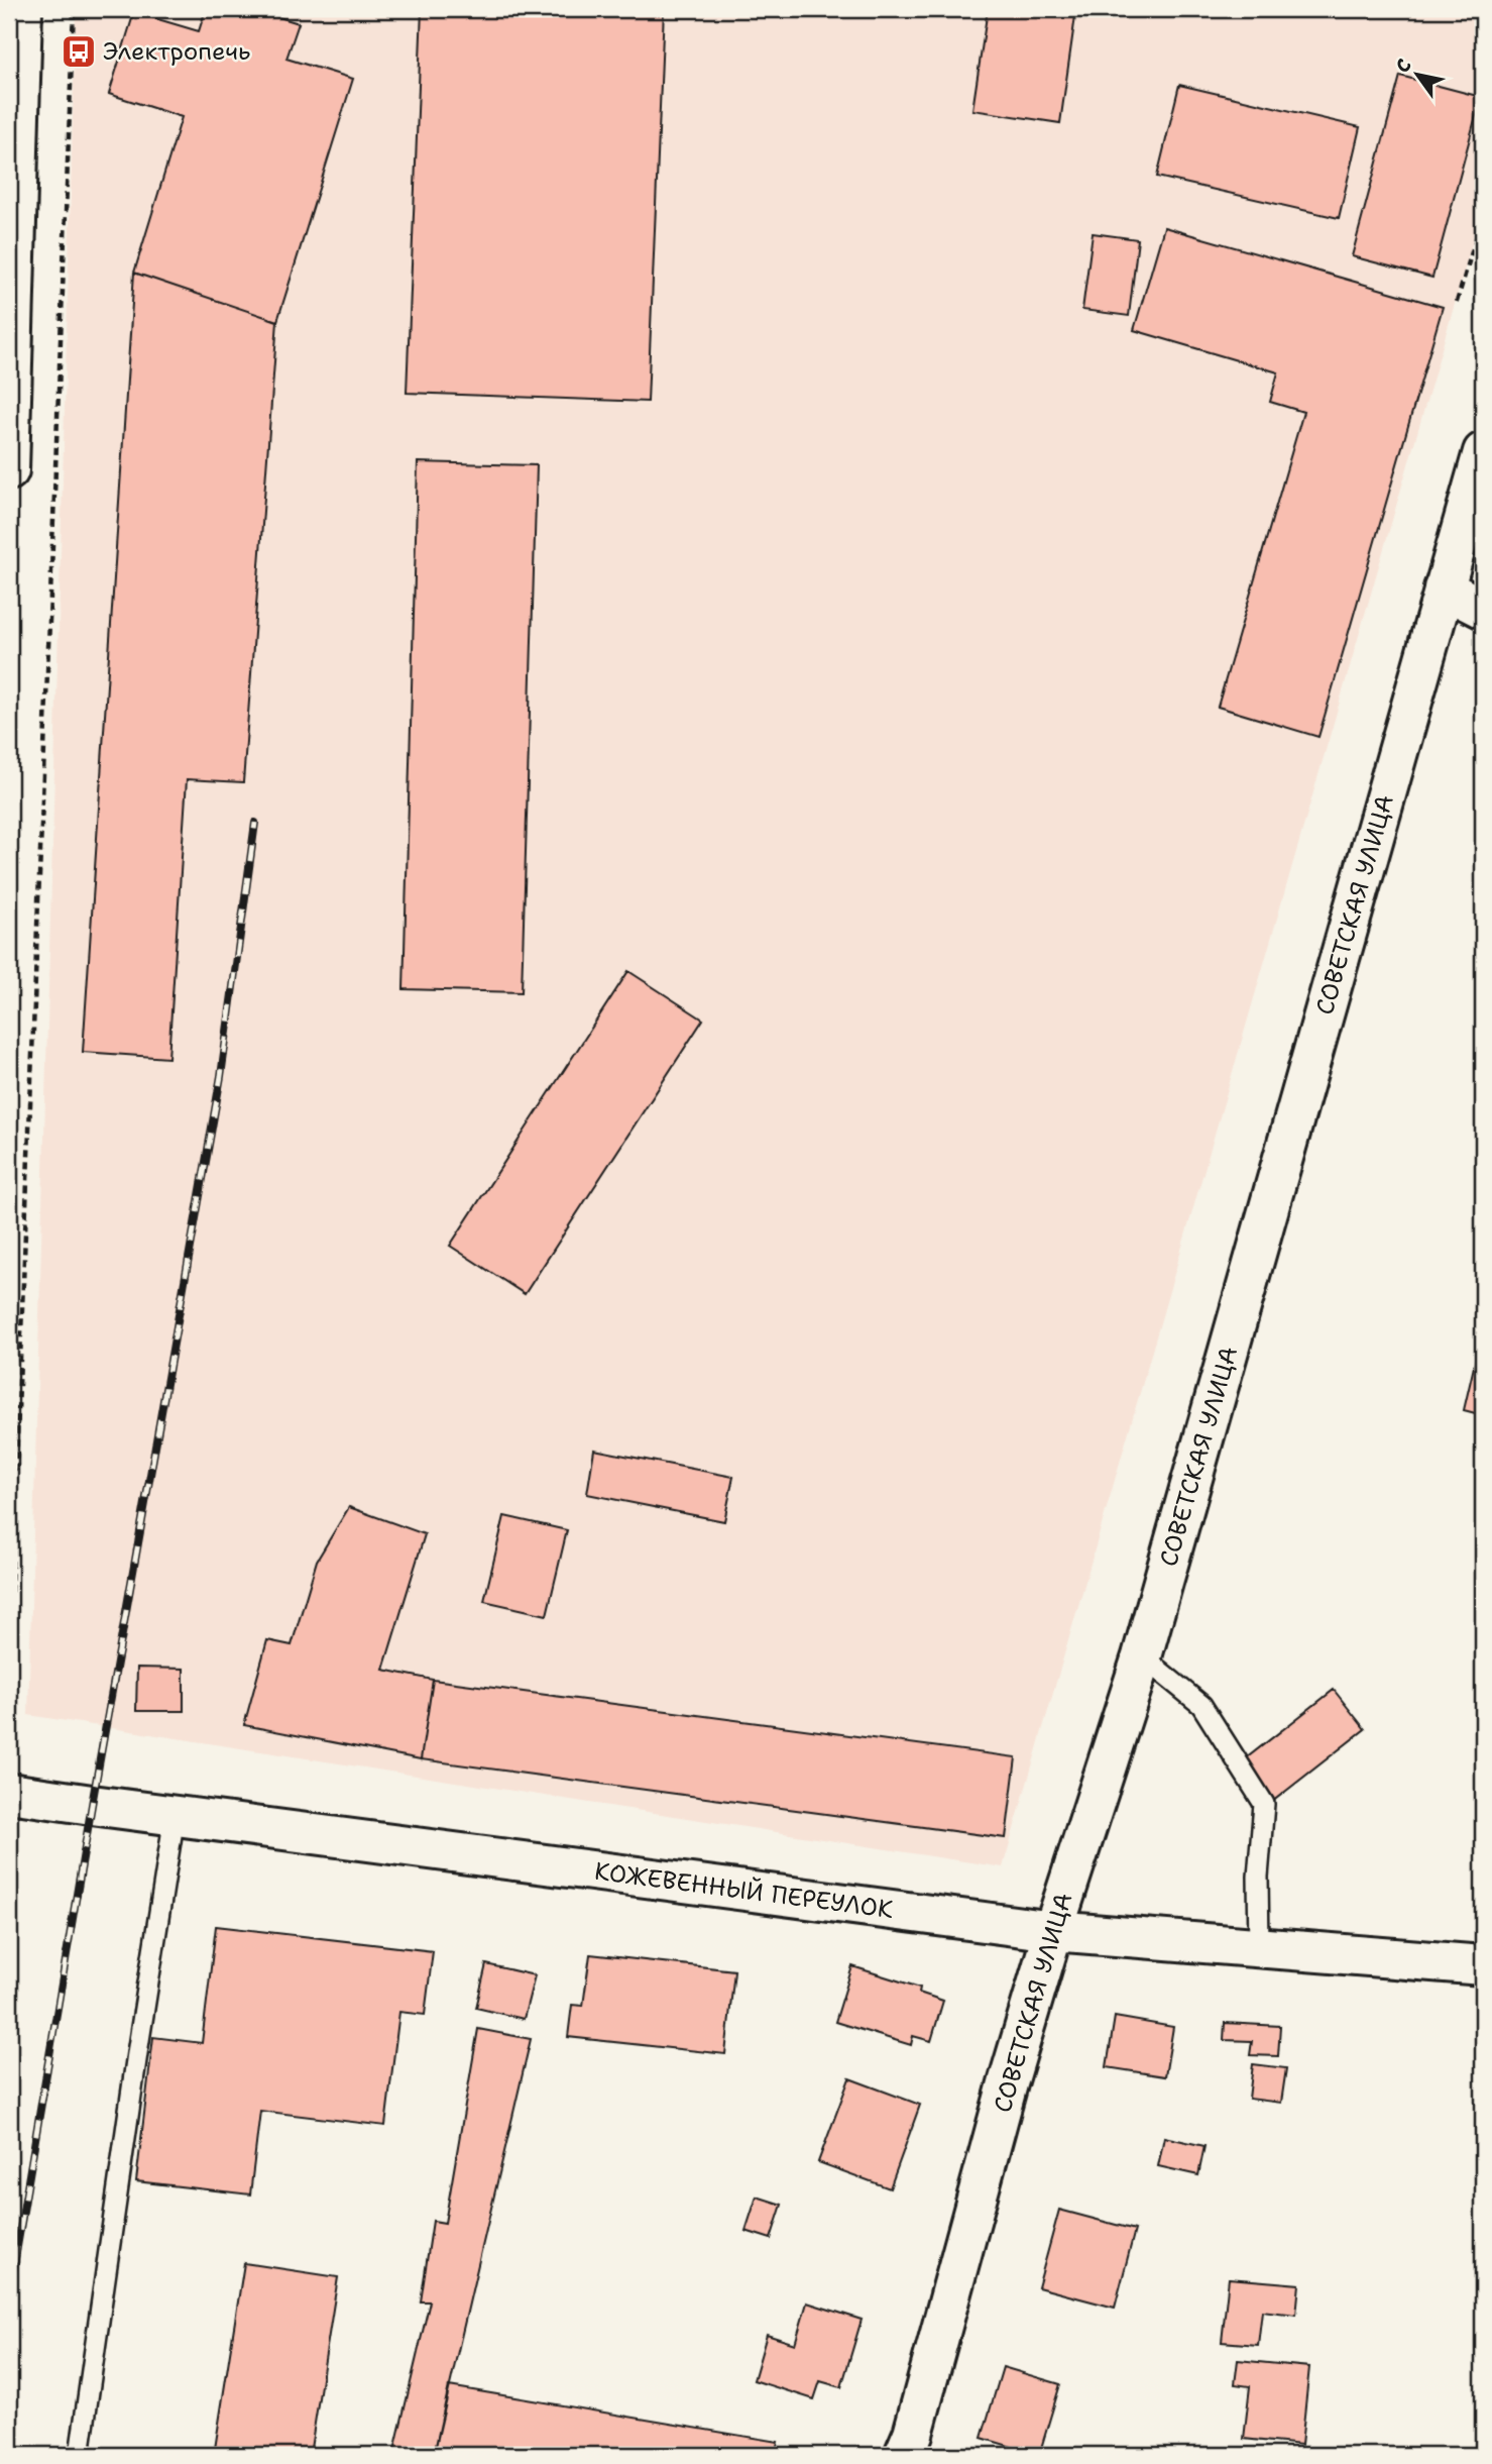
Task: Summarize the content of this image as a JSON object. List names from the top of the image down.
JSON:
{
  "streets": {
    "street": ["СОВЕТСКАЯ УЛИЦА", "КОЖЕВЕННЫЙ ПЕРЕУЛОК"]
  },
  "crossings": [
    ["СОВЕТСКАЯ УЛИЦА", "КОЖЕВЕННЫЙ ПЕРЕУЛОК"]
  ],
  "places": {
    "bus stop": ["Электропечь"]
  },
  "north": "top left"
}
